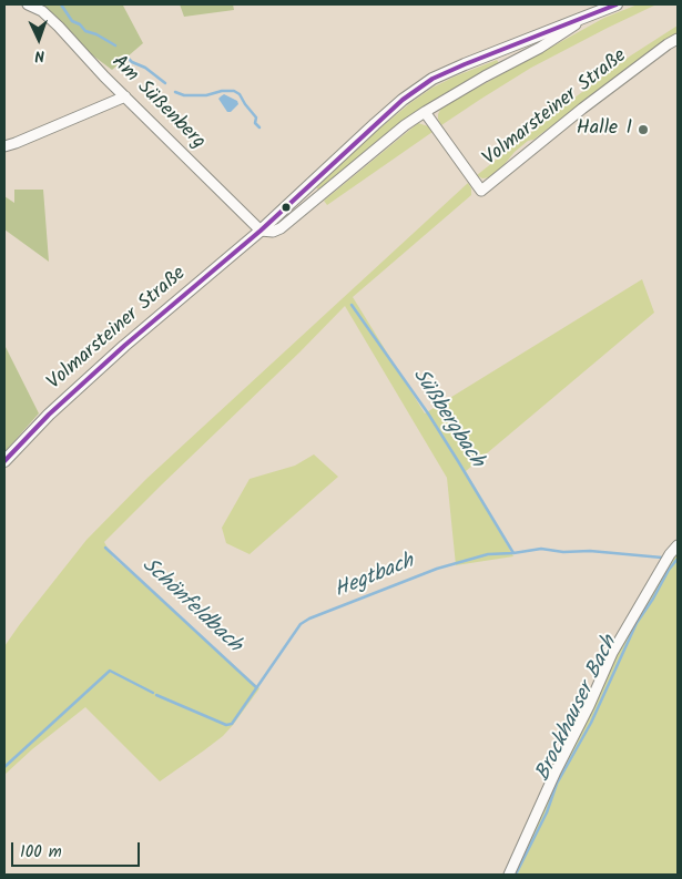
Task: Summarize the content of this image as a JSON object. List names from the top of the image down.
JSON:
{
  "streets": {
    "main road": ["Volmarsteiner Straße"],
    "street": ["Am Süßenberg"]
  },
  "crossings": [
    ["Am Süßenberg", "Volmarsteiner Straße"]
  ],
  "water": [
    "Süßbergbach",
    "Hegtbach",
    "Schönfeldbach",
    "Brockhauser Bach"
  ],
  "places": ["Halle I"],
  "scale_bar": "100 m",
  "north": "bottom"
}
